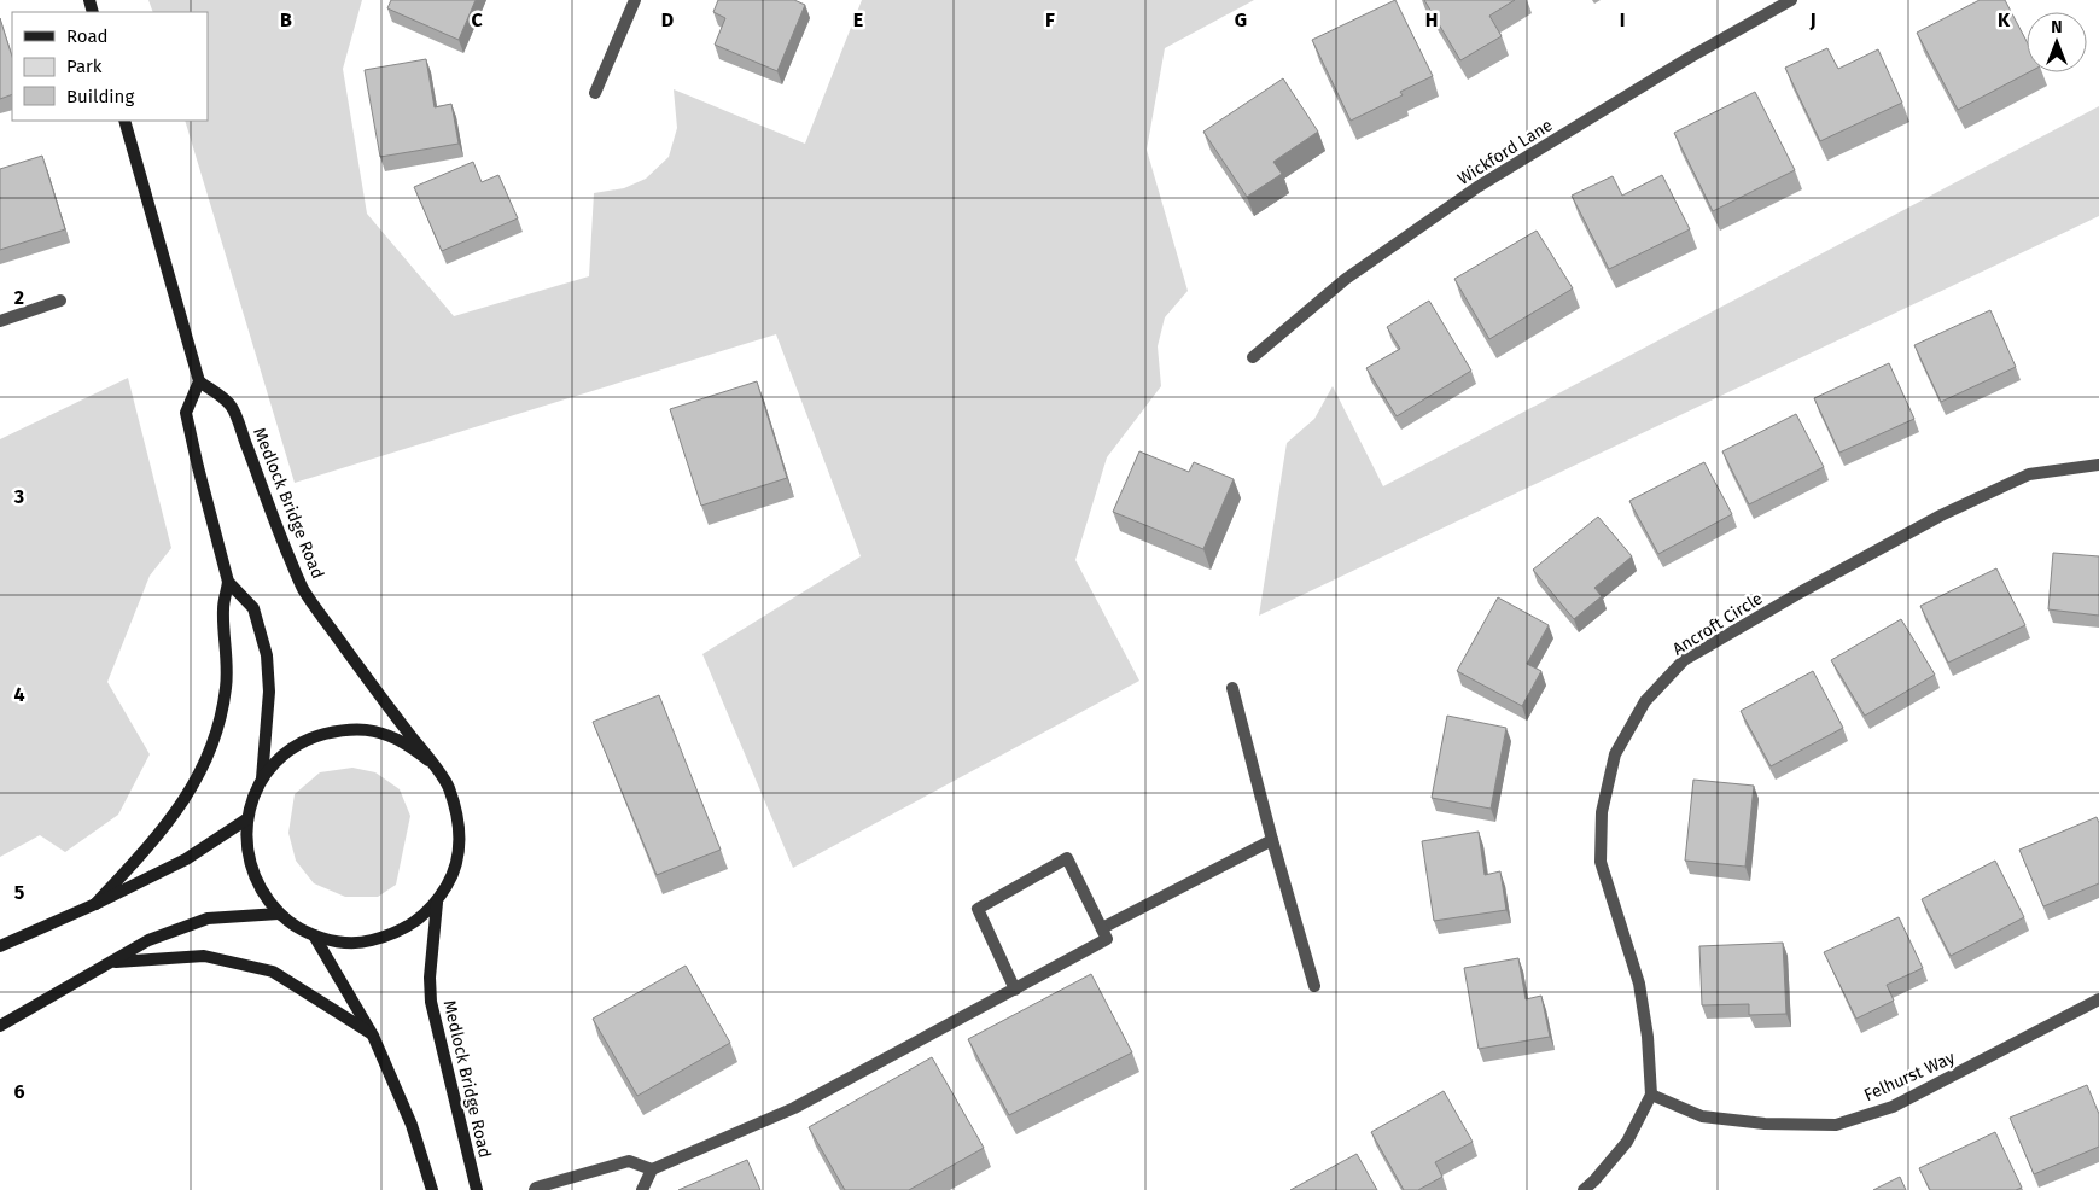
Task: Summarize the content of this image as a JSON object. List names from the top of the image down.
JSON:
{
  "streets": {
    "main road": ["Medlock Bridge Road"],
    "street": ["Wickford Lane", "Ancroft Circle", "Felhurst Way"]
  },
  "crossings": [
    ["Ancroft Circle", "Felhurst Way"]
  ],
  "legend": ["Road", "Park", "Building"],
  "north": "top",
  "grid": {
    "columns": [
      "B",
      "C",
      "D",
      "E",
      "F",
      "G",
      "H",
      "I",
      "J",
      "K"
    ],
    "rows": [
      "2",
      "3",
      "4",
      "5",
      "6"
    ]
  }
}
